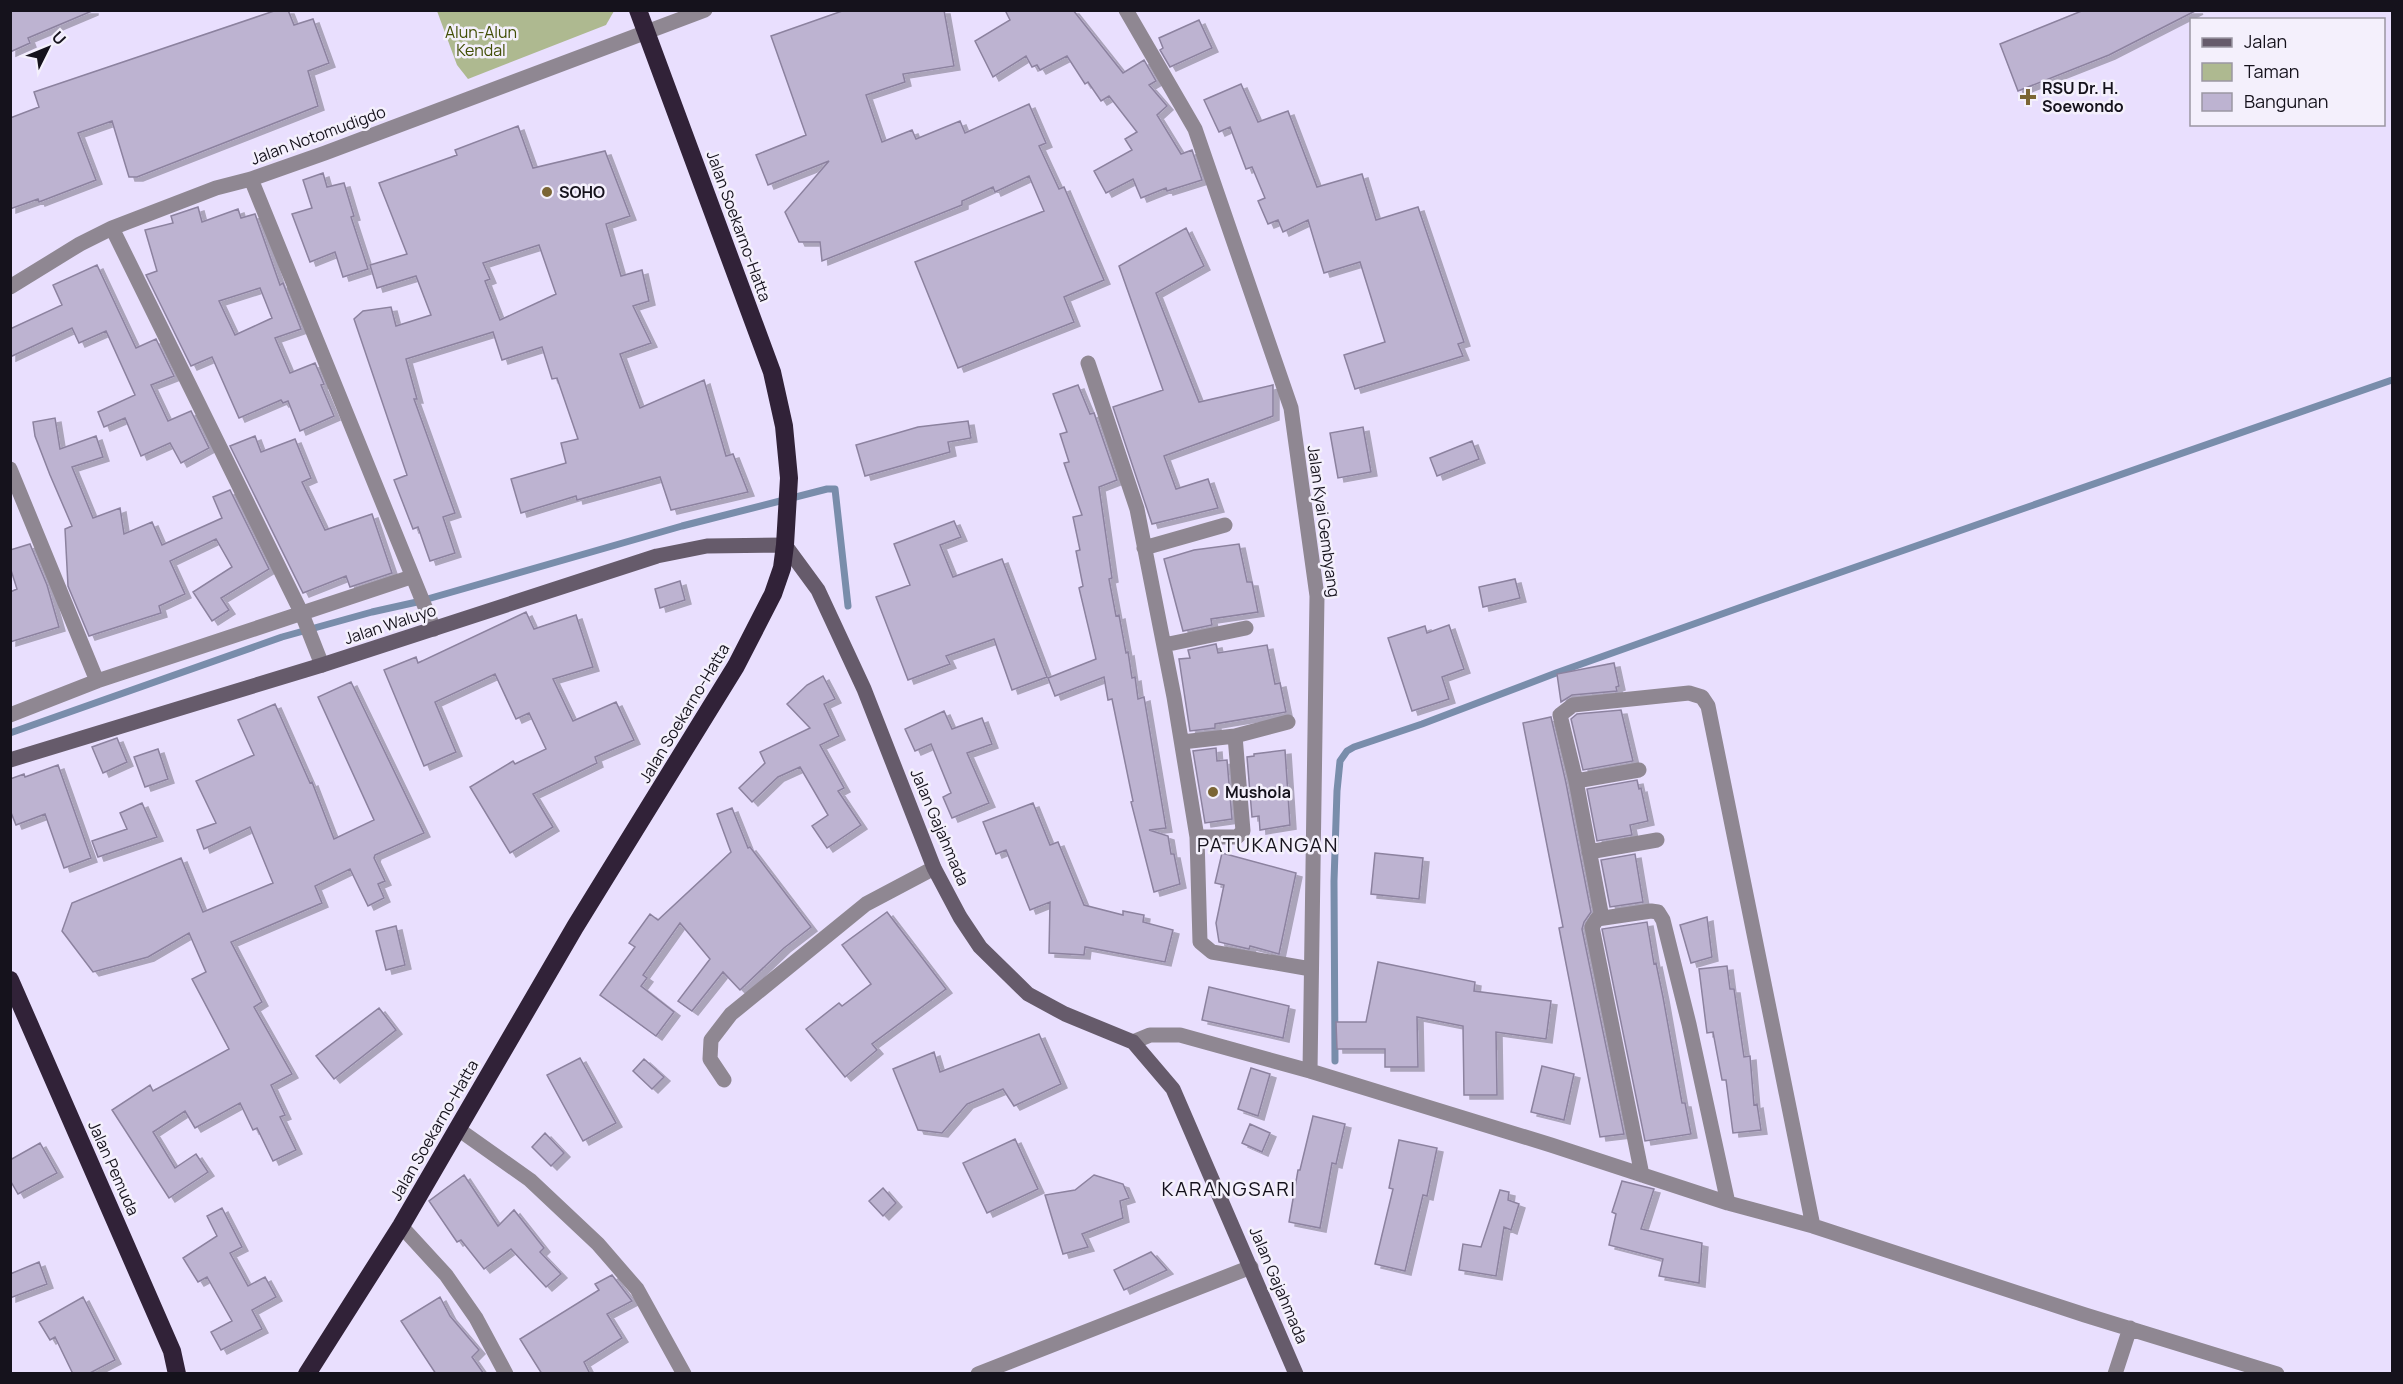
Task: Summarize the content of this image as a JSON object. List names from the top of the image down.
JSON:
{
  "streets": {
    "highway": ["Jalan Soekarno-Hatta", "Jalan Pemuda"],
    "street": [
      "Jalan Notomudigdo",
      "Jalan Kyai Gembyang",
      "Jalan Waluyo",
      "Jalan Gajahmada"
    ]
  },
  "crossings": [
    ["Jalan Notomudigdo", "Jalan Soekarno-Hatta"],
    ["Jalan Soekarno-Hatta", "Jalan Waluyo"],
    ["Jalan Soekarno-Hatta", "Jalan Gajahmada"],
    ["Jalan Waluyo", "Jalan Gajahmada"]
  ],
  "districts": ["PATUKANGAN", "KARANGSARI"],
  "parks": ["Alun-Alun Kendal"],
  "places": {
    "health": ["RSU Dr. H. Soewondo"],
    "other": ["SOHO", "Mushola"]
  },
  "legend": ["Jalan", "Taman", "Bangunan"],
  "north": "top right"
}
